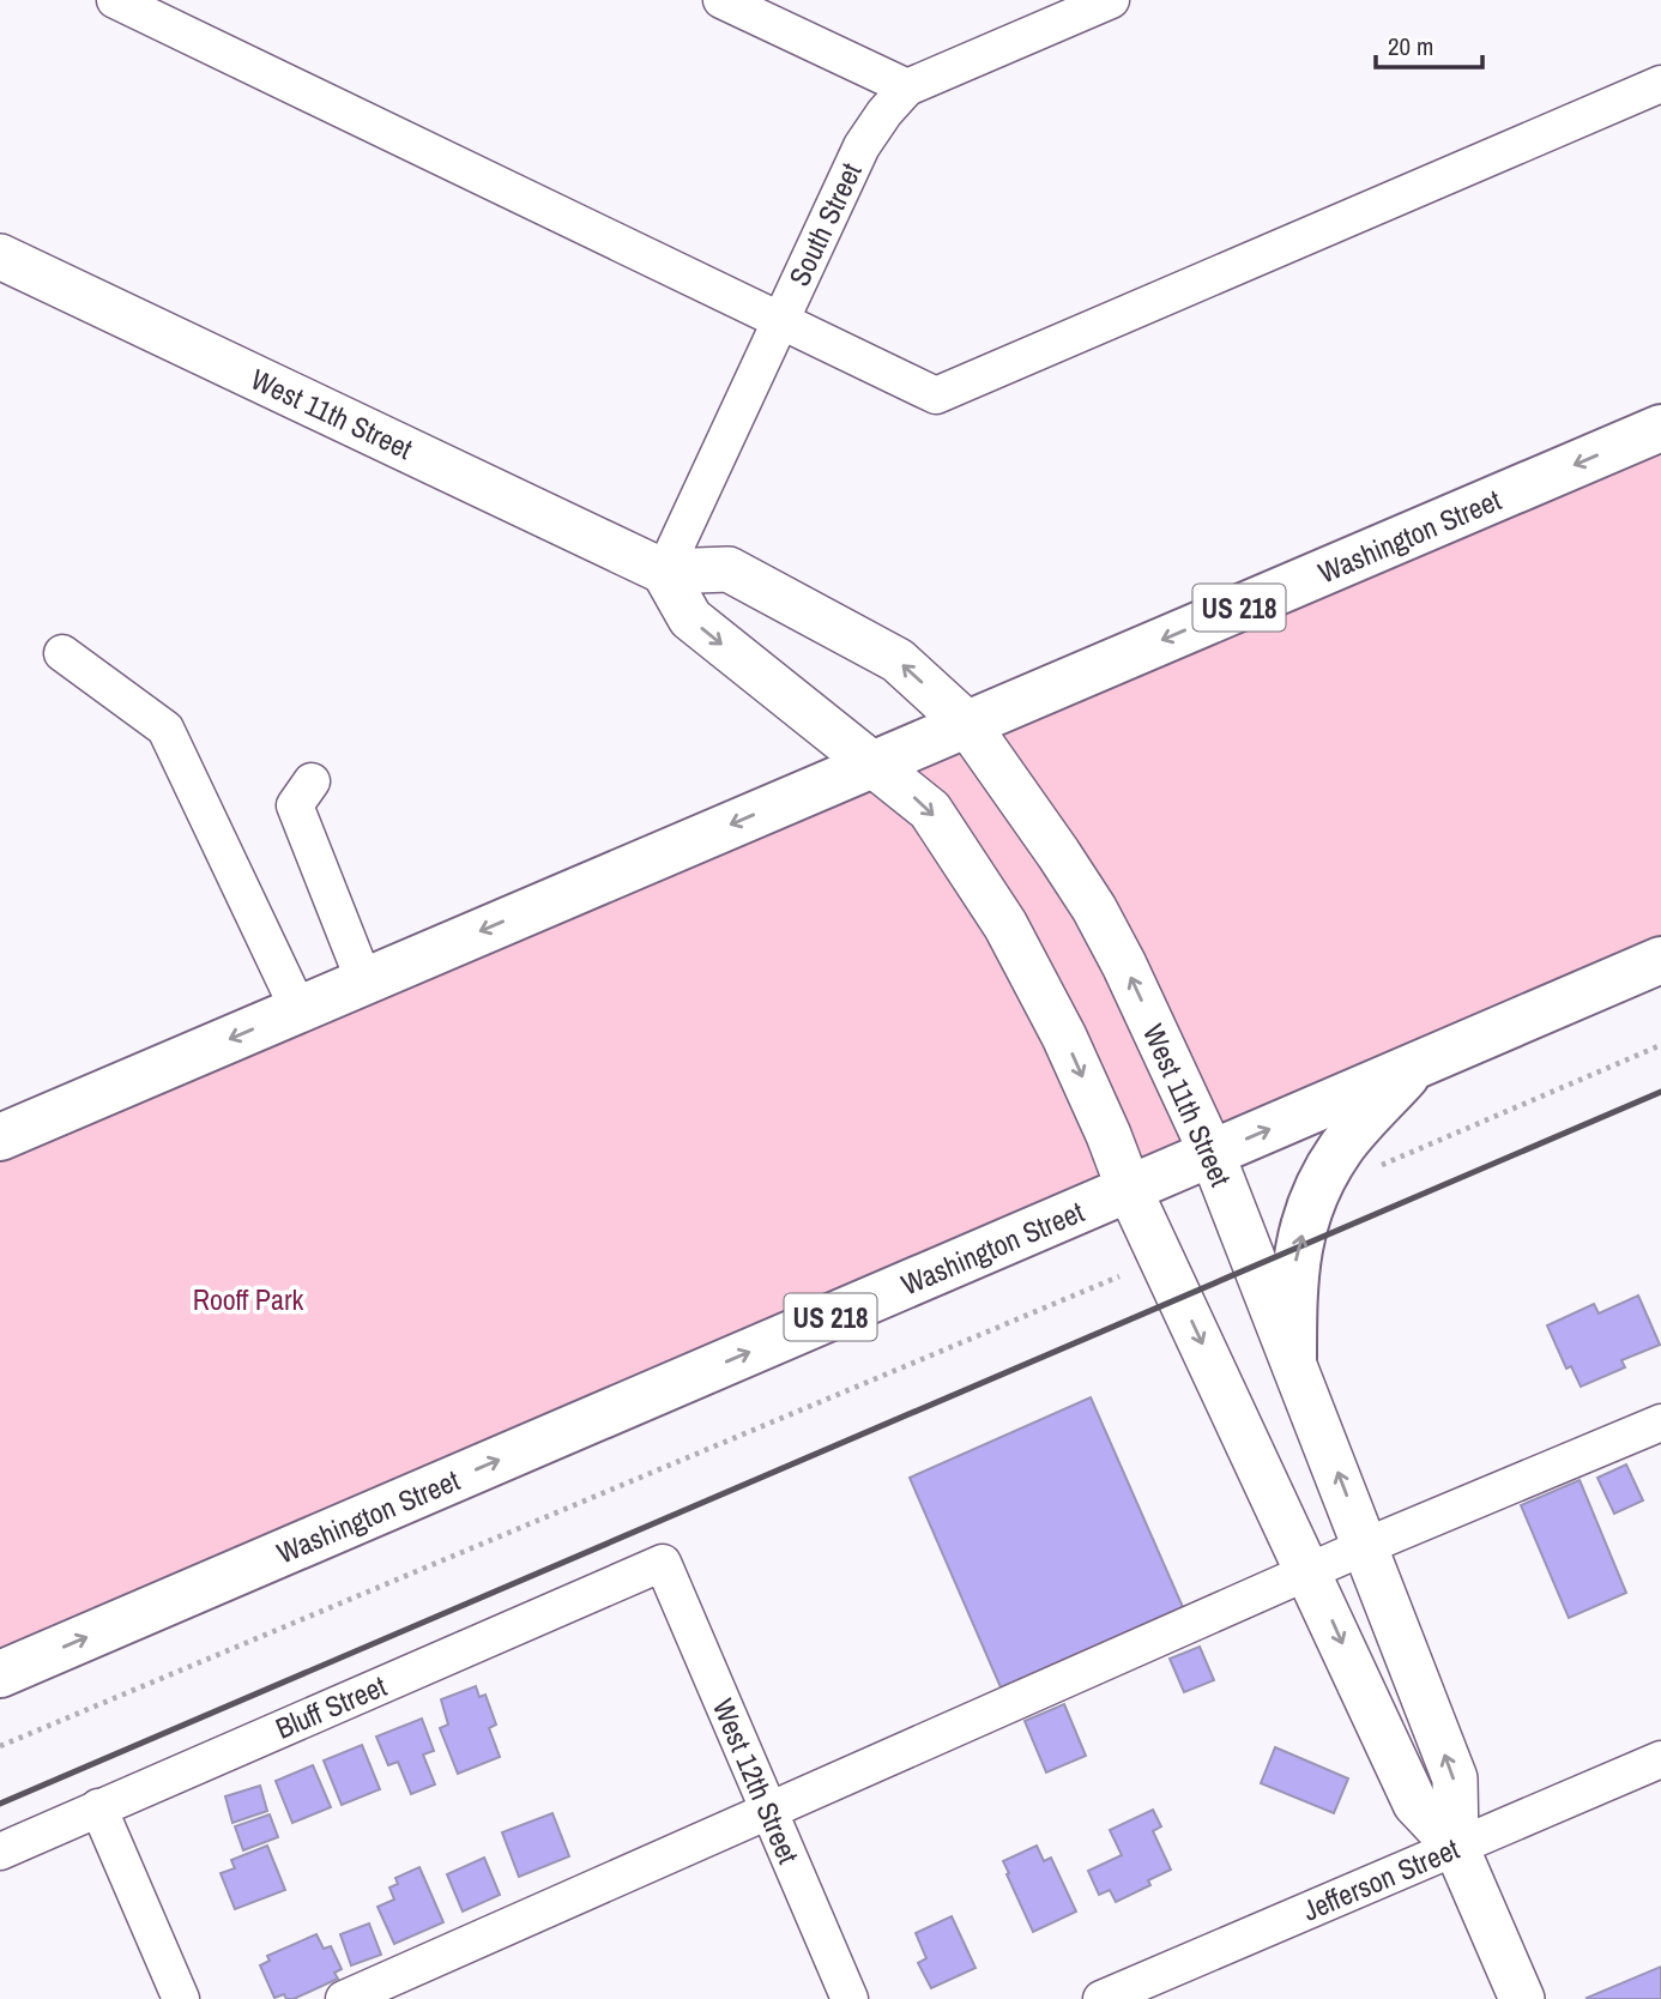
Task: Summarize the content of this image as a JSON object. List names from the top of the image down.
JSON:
{
  "streets": {
    "highway": ["Washington Street", "US 218"],
    "main road": ["West 11th Street"],
    "street": [
      "South Street",
      "Bluff Street",
      "West 12th Street",
      "Jefferson Street"
    ]
  },
  "crossings": [
    ["South Street", "West 11th Street"],
    ["West 11th Street", "Washington Street"],
    ["West 11th Street", "Jefferson Street"],
    ["Bluff Street", "West 12th Street"]
  ],
  "parks": ["Rooff Park"],
  "scale_bar": "20 m"
}
